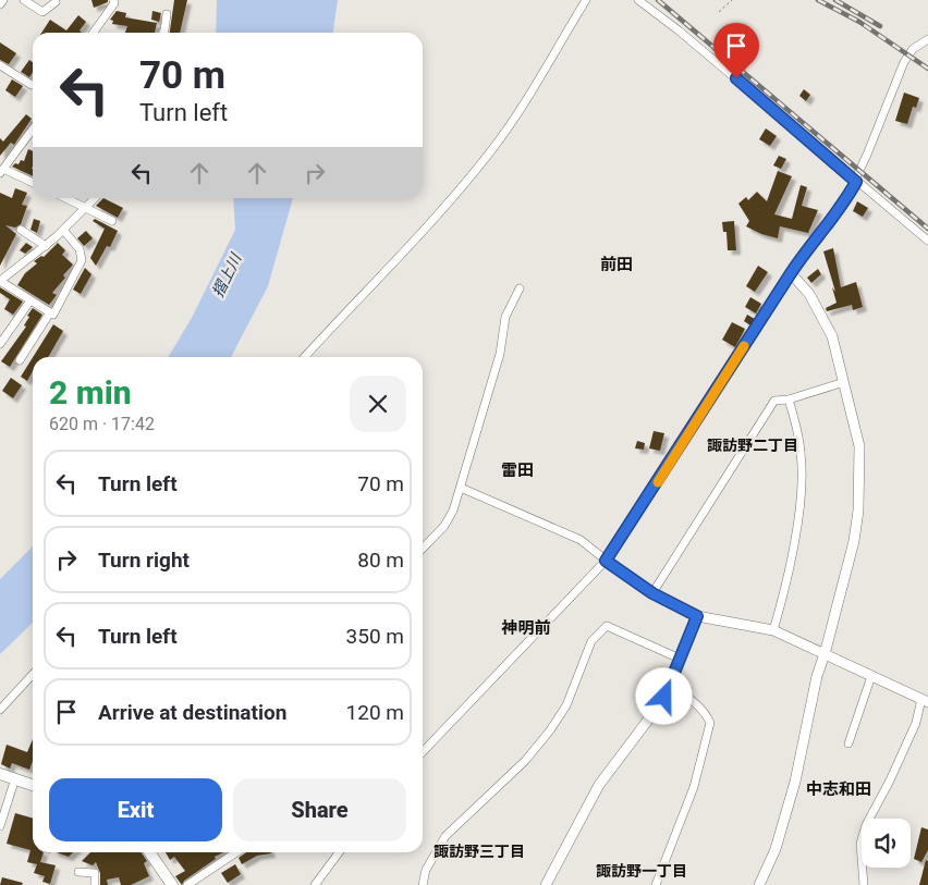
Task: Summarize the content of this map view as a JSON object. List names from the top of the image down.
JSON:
{
  "districts": [
    "前田",
    "諏訪野二丁目",
    "雷田",
    "神明前",
    "中志和田",
    "諏訪野三丁目",
    "諏訪野一丁目"
  ],
  "water": ["摺上川"],
  "page": {
    "turn": ["70 m", "Turn left"],
    "heading": ["2 min", "620 m · 17:42"],
    "list": [
      {
        "name": "Turn left",
        "value": "70 m"
      },
      {
        "name": "Turn right",
        "value": "80 m"
      },
      {
        "name": "Turn left",
        "value": "350 m"
      },
      {
        "name": "Arrive at destination",
        "value": "120 m"
      }
    ],
    "buttons": ["Exit", "Share"]
  }
}
